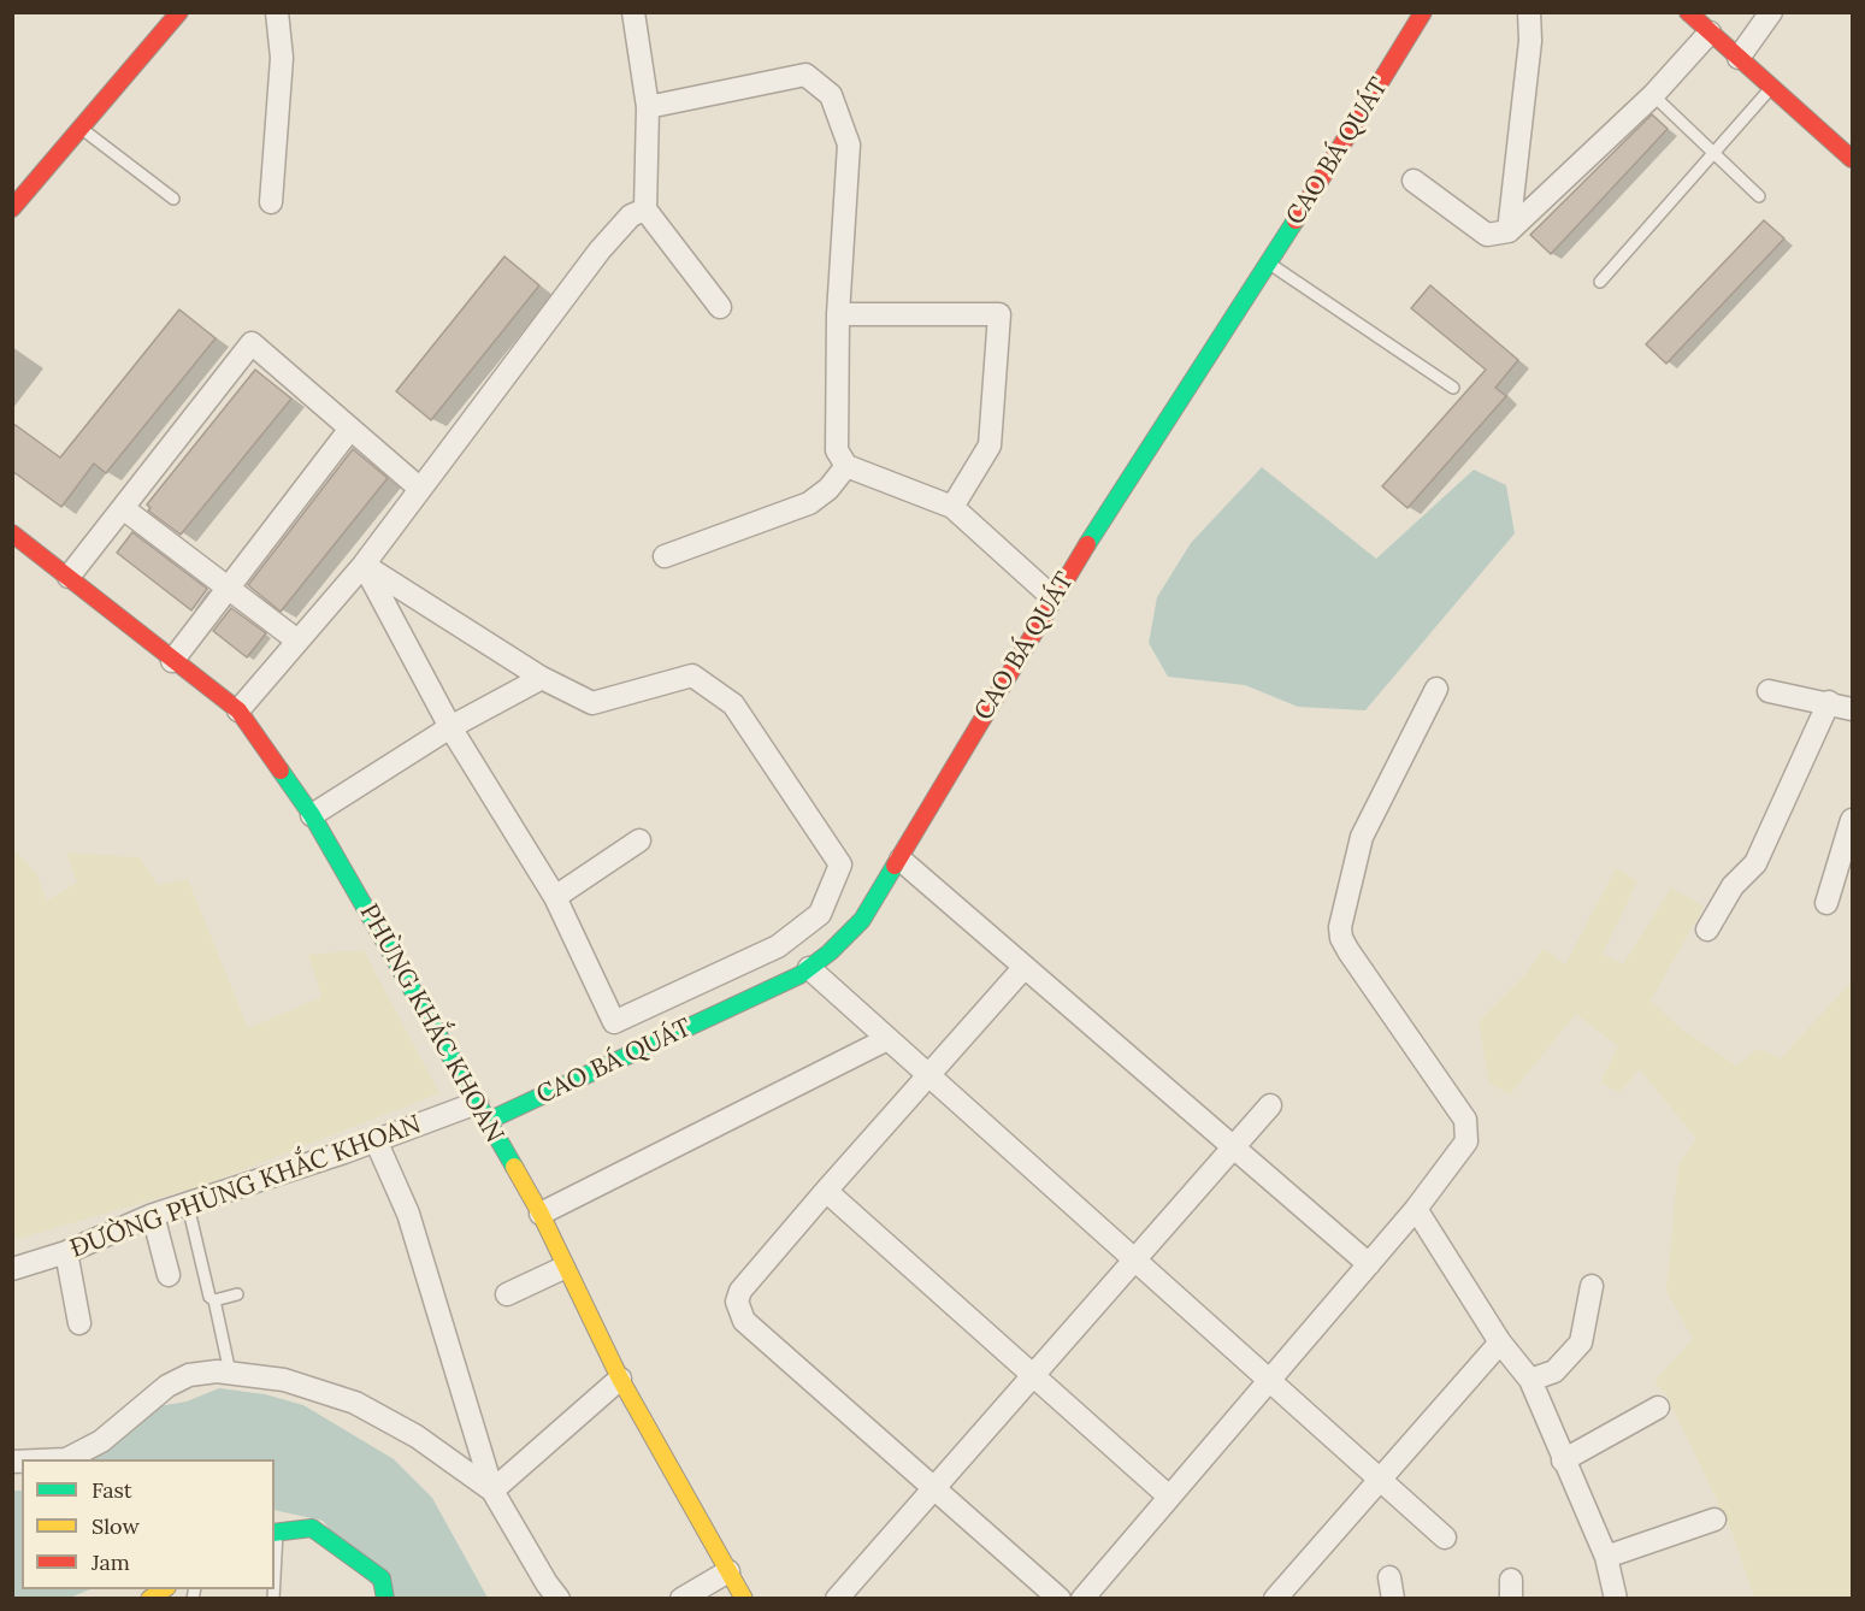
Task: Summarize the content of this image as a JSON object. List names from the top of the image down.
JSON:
{
  "streets": {
    "street": ["CAO BÁ QUÁT", "PHÙNG KHẮC KHOAN", "ĐƯỜNG PHÙNG KHẮC KHOAN"]
  },
  "crossings": [
    ["CAO BÁ QUÁT", "PHÙNG KHẮC KHOAN"],
    ["CAO BÁ QUÁT", "ĐƯỜNG PHÙNG KHẮC KHOAN"],
    ["PHÙNG KHẮC KHOAN", "ĐƯỜNG PHÙNG KHẮC KHOAN"]
  ],
  "legend": ["Fast", "Slow", "Jam"]
}
